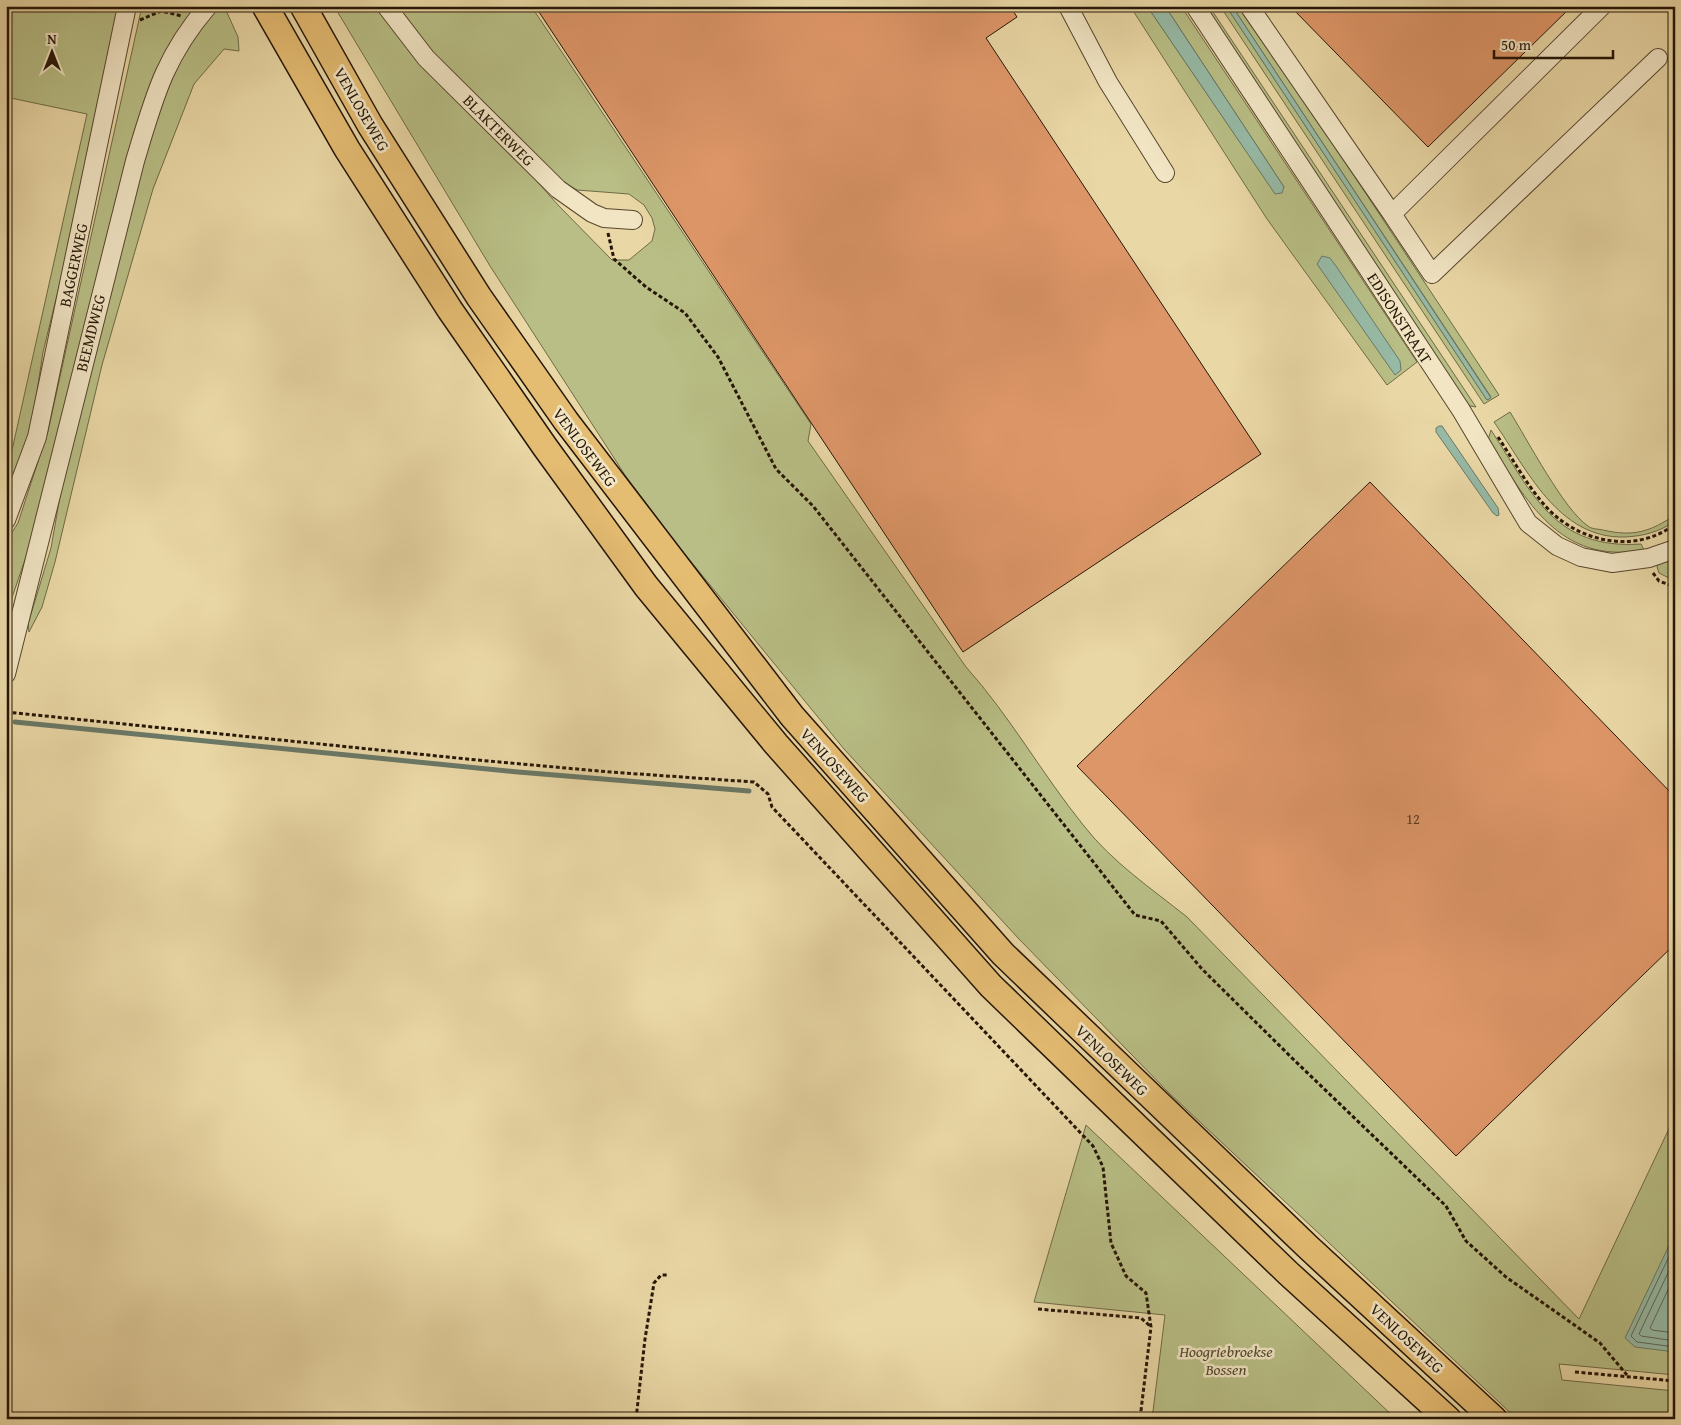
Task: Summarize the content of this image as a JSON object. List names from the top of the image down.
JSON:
{
  "streets": {
    "highway": ["VENLOSEWEG"],
    "street": [
      "BLAKTERWEG",
      "BAGGERWEG",
      "EDISONSTRAAT",
      "BEEMDWEG"
    ]
  },
  "parks": ["Hoogriebroekse Bossen"],
  "house_numbers": ["12"],
  "scale_bar": "50 m",
  "north": "top"
}
